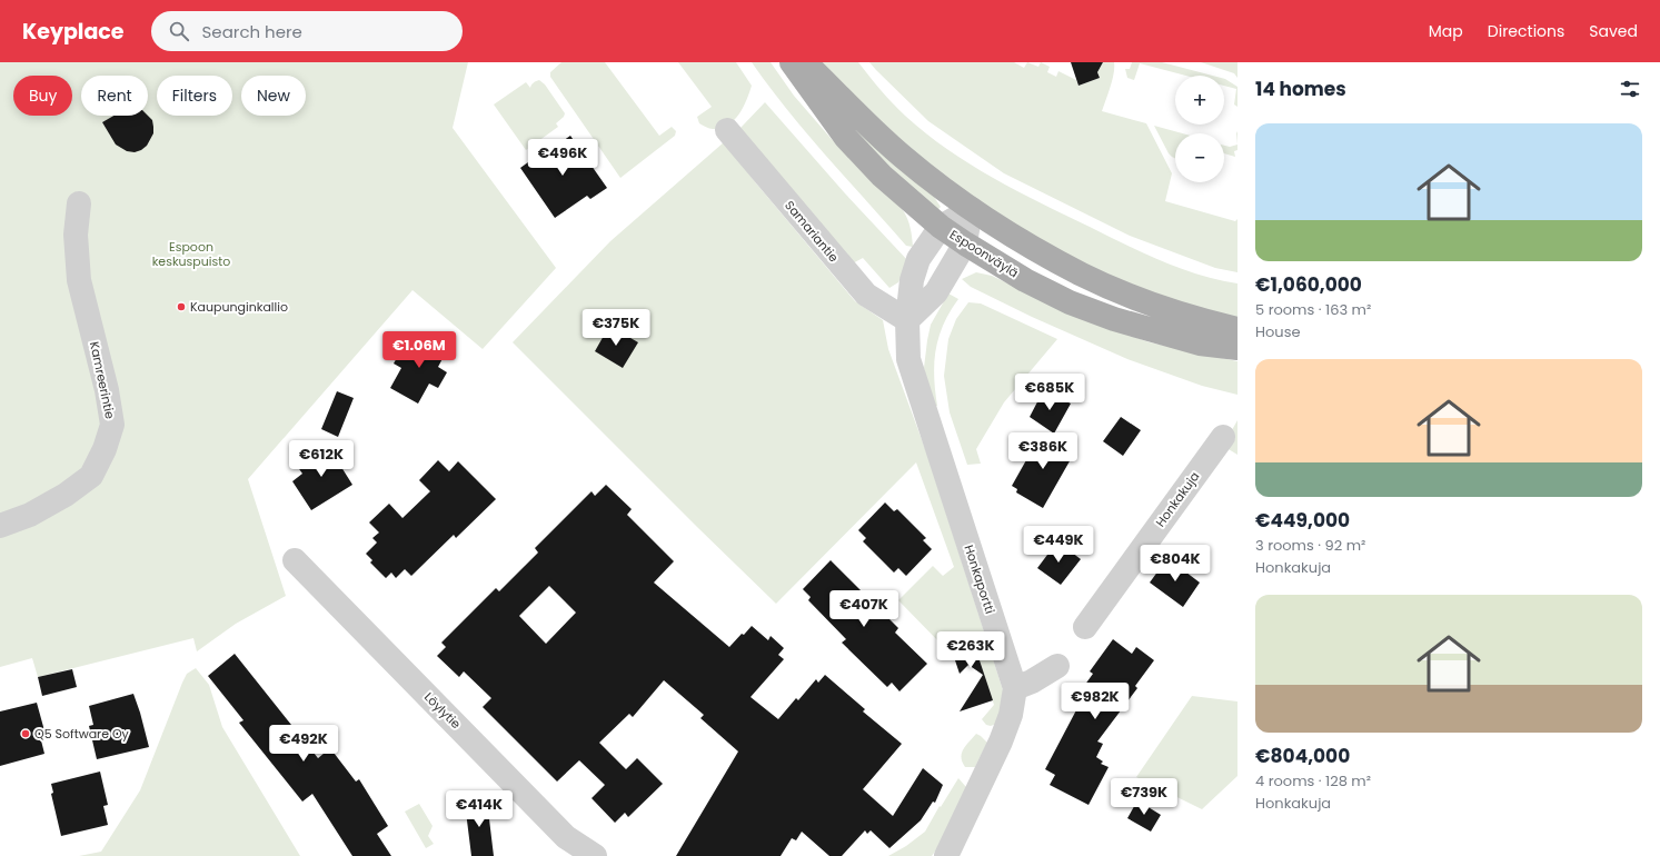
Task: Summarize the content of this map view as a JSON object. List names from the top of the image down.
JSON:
{
  "streets": {
    "main road": ["Espoonväylä"],
    "street": [
      "Samariantie",
      "Kamreerintie",
      "Honkakuja",
      "Honkaportti",
      "Löylytie"
    ]
  },
  "crossings": [
    ["Samariantie", "Honkaportti"],
    ["Espoonväylä", "Honkaportti"]
  ],
  "parks": ["Espoon keskuspuisto"],
  "places": ["Kaupunginkallio", "Q5 Software Oy"],
  "page": {
    "header": "Keyplace",
    "search": "Search here",
    "nav": ["Map", "Directions", "Saved"],
    "heading": "14 homes",
    "map_buttons": ["+", "−"],
    "chip": [
      "Buy",
      "Rent",
      "Filters",
      "New"
    ],
    "list": [
      {
        "name": "€1,060,000",
        "note": "5 rooms · 163 m² · House"
      },
      {
        "name": "€449,000",
        "note": "3 rooms · 92 m² · Honkakuja"
      },
      {
        "name": "€804,000",
        "note": "4 rooms · 128 m² · Honkakuja"
      }
    ],
    "price": [
      "€496K",
      "€375K",
      "€1.06M",
      "€685K",
      "€386K",
      "€612K",
      "€449K",
      "€804K",
      "€407K",
      "€263K",
      "€982K",
      "€492K",
      "€739K",
      "€414K"
    ]
  }
}
